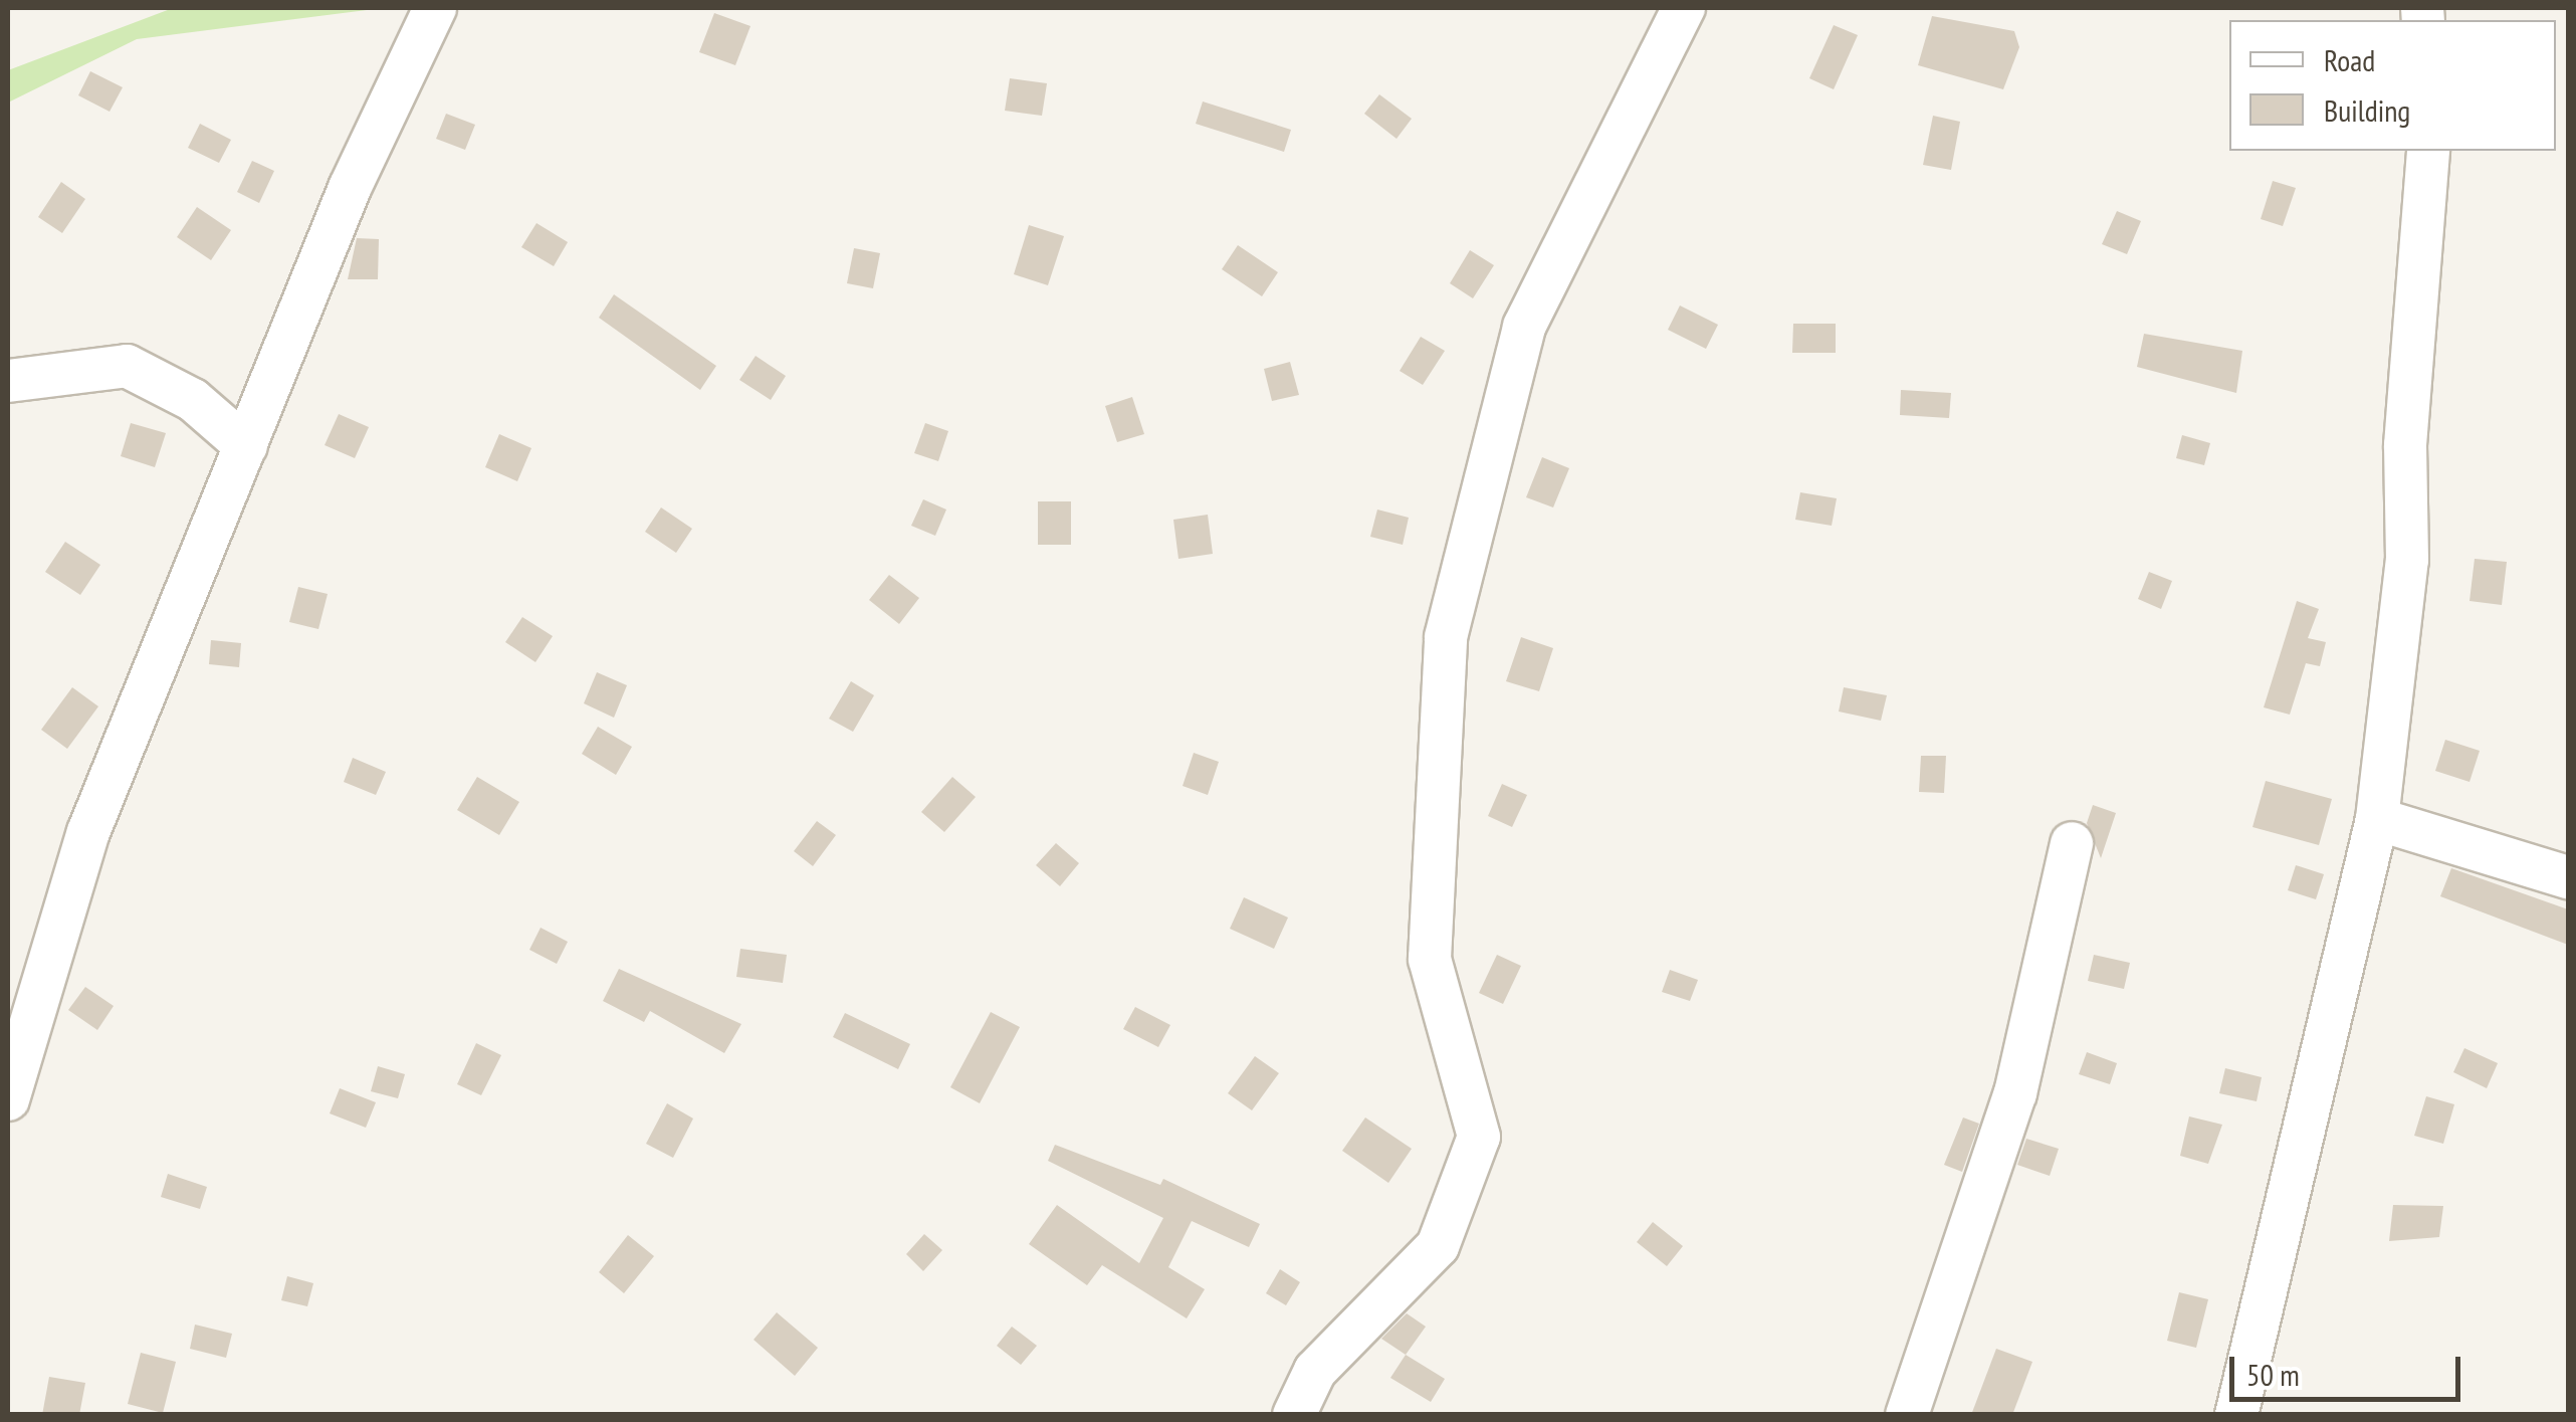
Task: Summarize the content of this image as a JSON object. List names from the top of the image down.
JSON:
{
  "legend": ["Road", "Building"],
  "scale_bar": "50 m"
}
